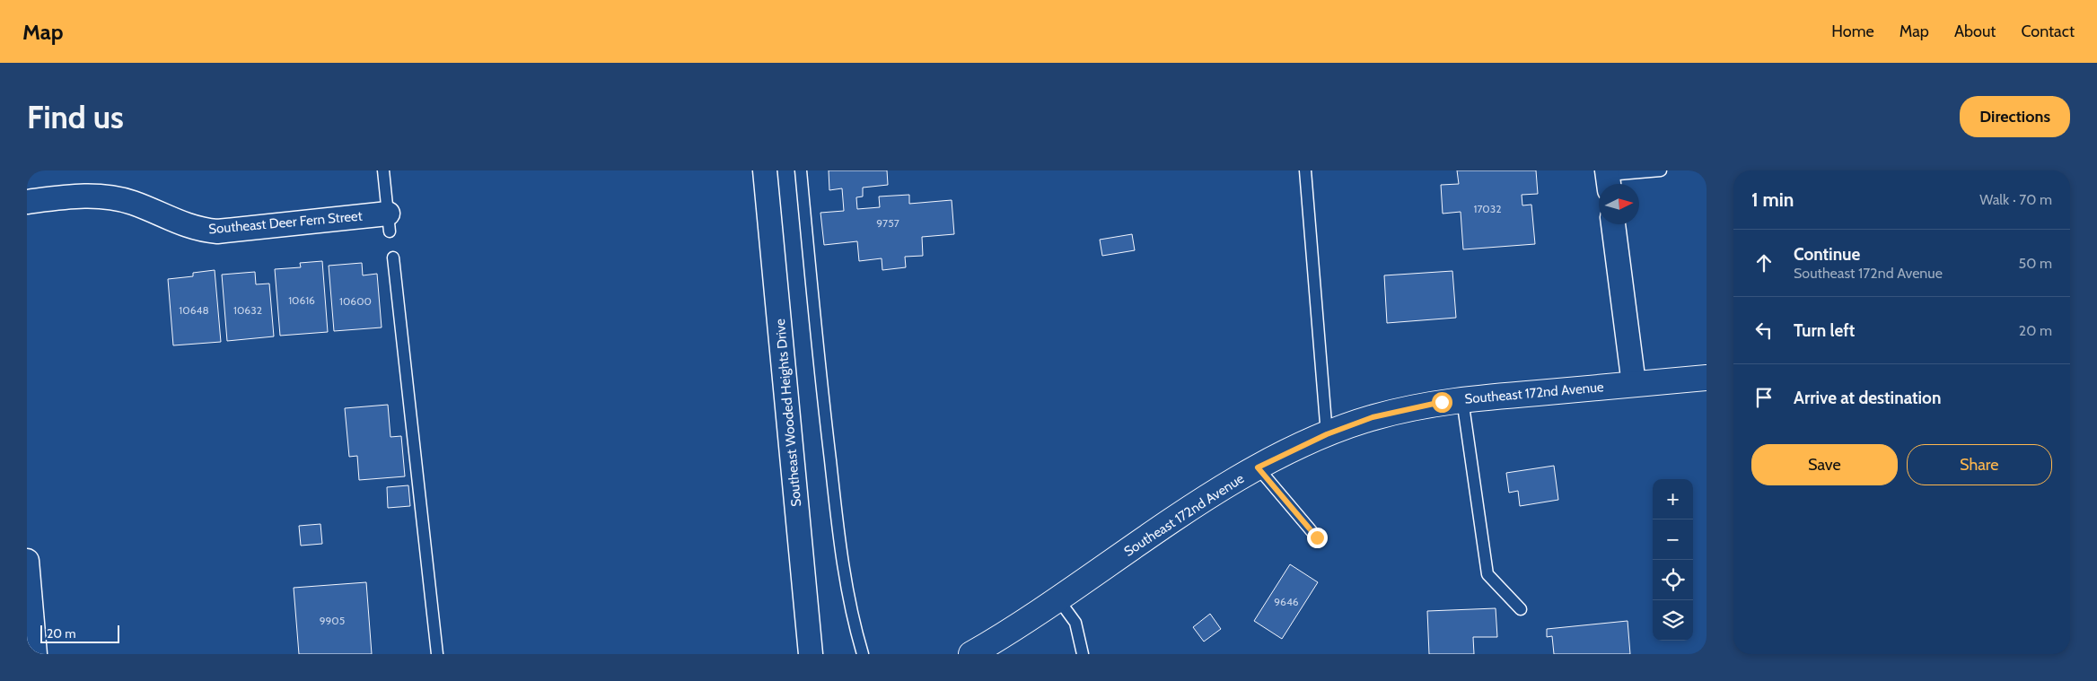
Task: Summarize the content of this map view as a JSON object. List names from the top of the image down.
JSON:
{
  "streets": {
    "main road": ["Southeast 172nd Avenue"],
    "street": ["Southeast Deer Fern Street", "Southeast Wooded Heights Drive"]
  },
  "house_numbers": [
    "17032",
    "9757",
    "10616",
    "10600",
    "10648",
    "10632",
    "9646",
    "9905"
  ],
  "scale_bar": "20 m",
  "north": "right",
  "page": {
    "header": "Map",
    "nav": [
      "Home",
      "Map",
      "About",
      "Contact"
    ],
    "buttons": [
      "Directions",
      ["Save", "Share"]
    ],
    "title": "Find us",
    "heading": ["1 min", "Walk · 70 m"],
    "list": [
      ["Continue", "Southeast 172nd Avenue", "50 m"],
      ["Turn left", "20 m"],
      "Arrive at destination"
    ],
    "map_buttons": ["+", "−"],
    "scale": "20 m"
  }
}
